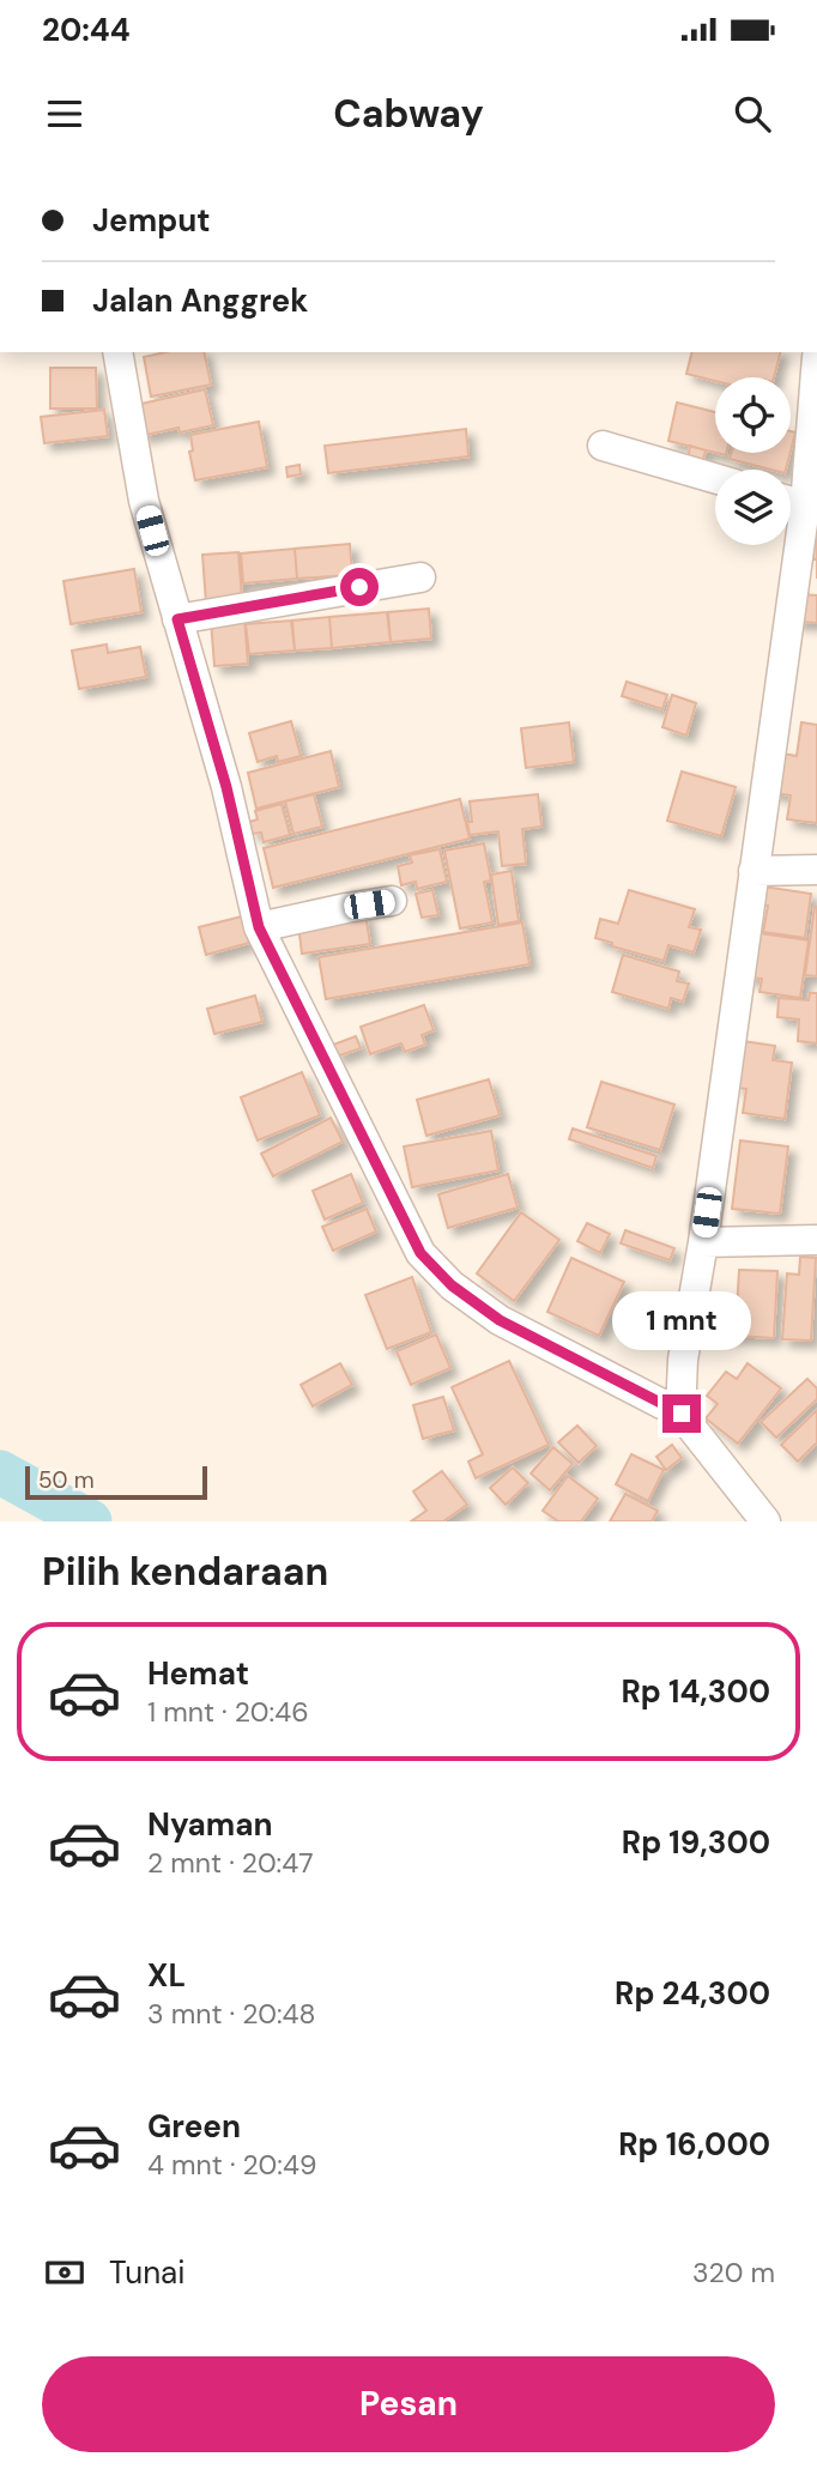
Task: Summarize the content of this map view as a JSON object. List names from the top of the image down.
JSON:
{
  "scale_bar": "50 m",
  "page": {
    "status": "20:44",
    "header": "Cabway",
    "banner": ["Jemput", "Jalan Anggrek"],
    "bubble": "1 mnt",
    "scale": "50 m",
    "heading": "Pilih kendaraan",
    "list": [
      {
        "name": "Hemat",
        "note": "1 mnt · 20:46",
        "value": "Rp 14,300"
      },
      {
        "name": "Nyaman",
        "note": "2 mnt · 20:47",
        "value": "Rp 19,300"
      },
      {
        "name": "XL",
        "note": "3 mnt · 20:48",
        "value": "Rp 24,300"
      },
      {
        "name": "Green",
        "note": "4 mnt · 20:49",
        "value": "Rp 16,000"
      }
    ],
    "pay": ["Tunai", "320 m"],
    "buttons": "Pesan"
  }
}
